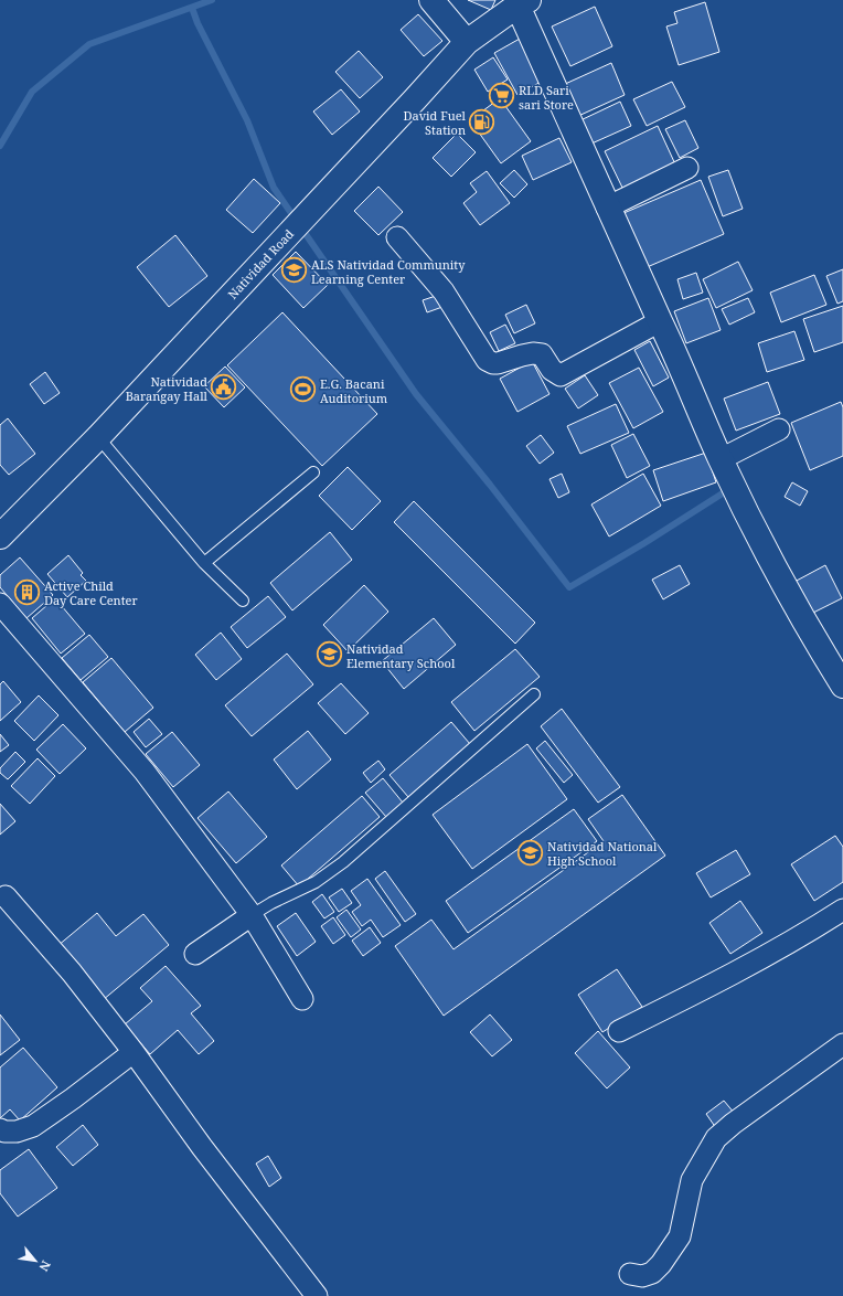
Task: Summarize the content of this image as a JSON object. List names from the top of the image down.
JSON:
{
  "streets": {
    "street": ["Natividad Road"]
  },
  "places": {
    "supermarket": ["RLD Sari sari Store"],
    "fuel station": ["David Fuel Station"],
    "school or university": ["ALS Natividad Community Learning Center", "Natividad Elementary School", "Natividad National High School"],
    "public building": ["Natividad Barangay Hall"],
    "sports": ["E.G. Bacani Auditorium"],
    "building": ["Active Child Day Care Center"]
  },
  "north": "bottom right"
}
